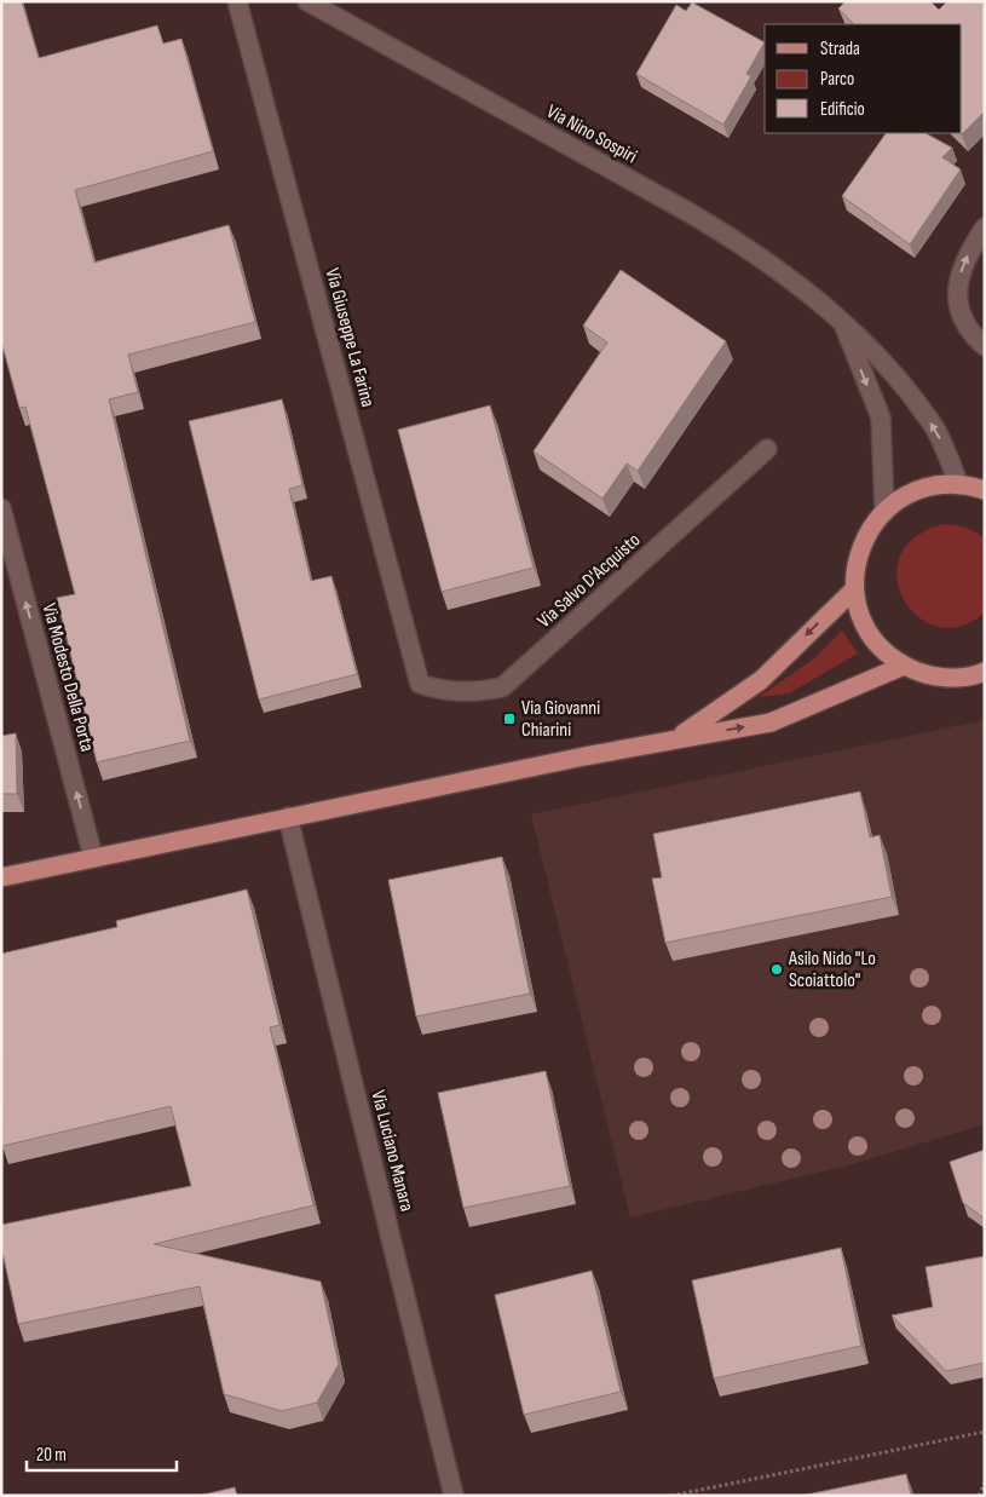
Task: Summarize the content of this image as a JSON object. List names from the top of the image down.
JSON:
{
  "streets": {
    "street": [
      "Via Nino Sospiri",
      "Via Giuseppe La Farina",
      "Via Salvo D'Acquisto",
      "Via Modesto Della Porta",
      "Via Luciano Manara"
    ]
  },
  "crossings": [
    ["Via Giuseppe La Farina", "Via Salvo D'Acquisto"]
  ],
  "one_way": ["Via Modesto Della Porta"],
  "places": {
    "transit": ["Via Giovanni Chiarini"],
    "other": ["Asilo Nido \"Lo Scoiattolo\""]
  },
  "legend": ["Strada", "Parco", "Edificio"],
  "scale_bar": "20 m"
}
